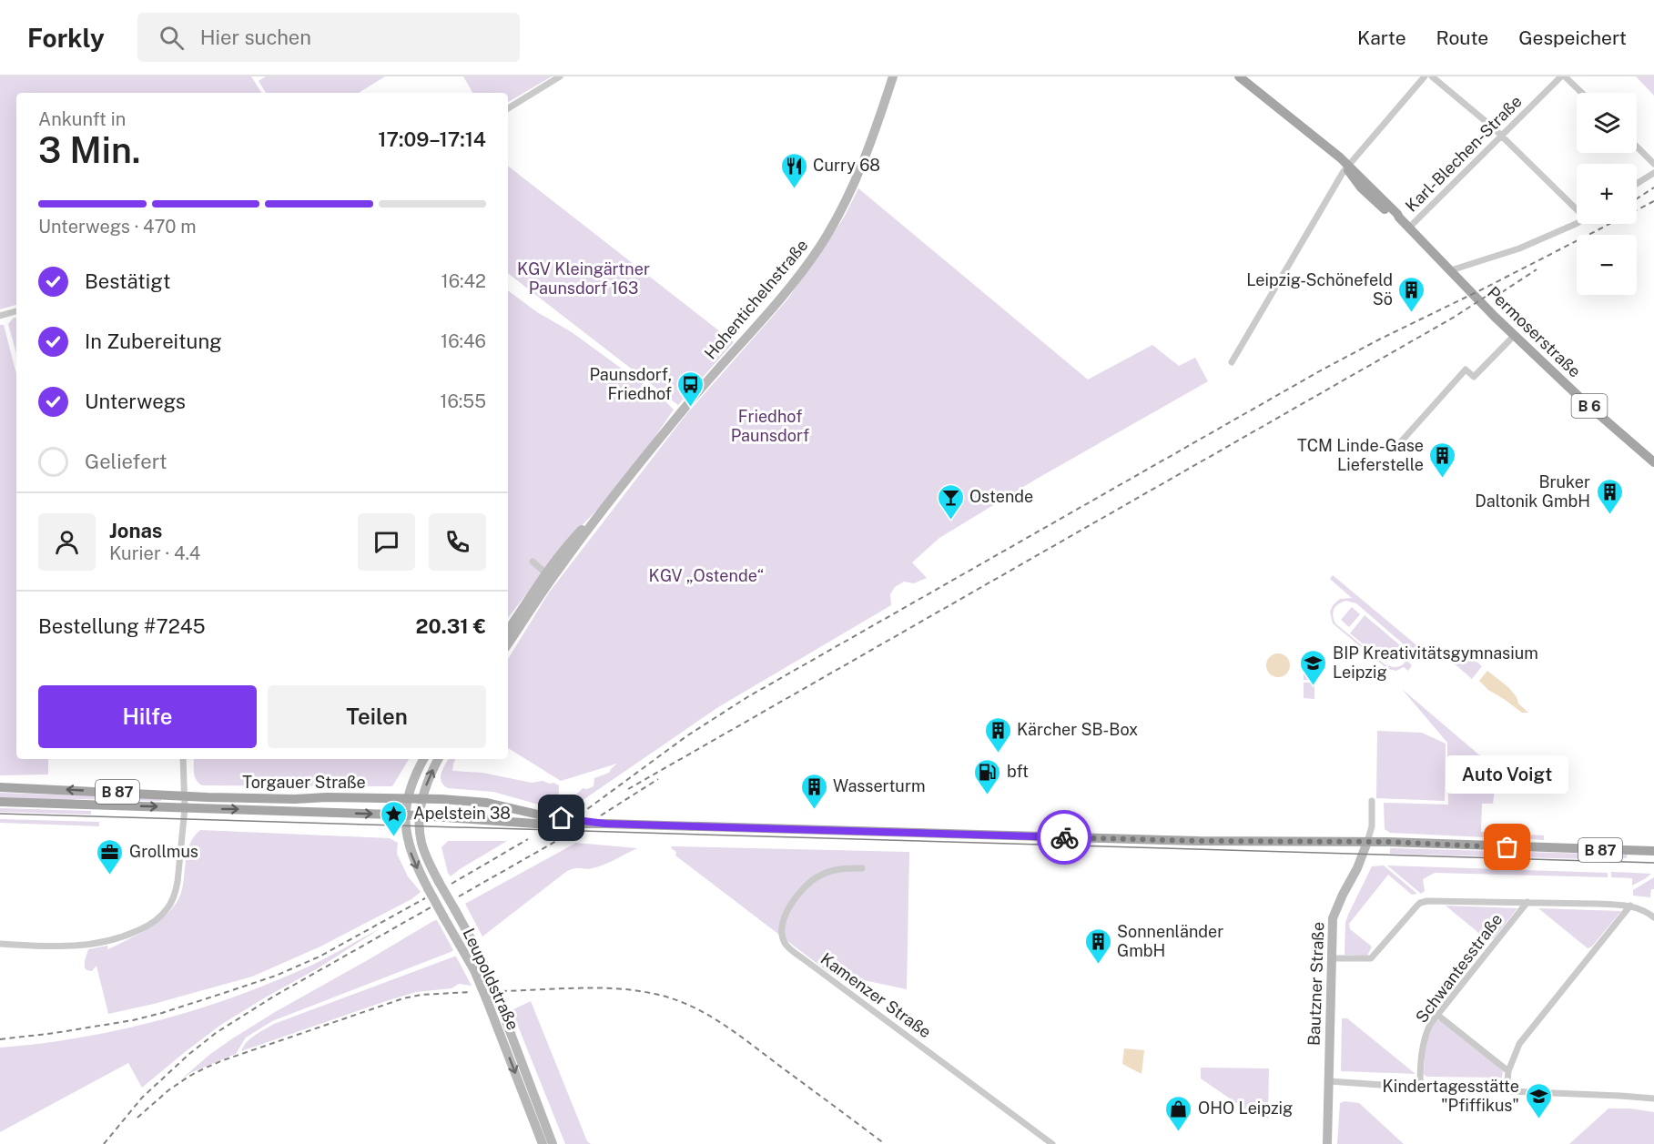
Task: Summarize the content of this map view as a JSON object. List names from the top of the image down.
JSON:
{
  "streets": {
    "main road": [
      "Hohentichelnstraße",
      "Permoserstraße",
      "B 6",
      "Torgauer Straße",
      "B 87",
      "Leupoldstraße",
      "Bautzner Straße"
    ],
    "street": ["Karl-Blechen-Straße", "Schwantesstraße", "Kamenzer Straße"]
  },
  "crossings": [
    ["Karl-Blechen-Straße", "Permoserstraße"],
    ["Torgauer Straße", "Leupoldstraße"],
    ["Torgauer Straße", "Bautzner Straße"],
    ["Schwantesstraße", "Bautzner Straße"]
  ],
  "parks": ["KGV Kleingärtner Paunsdorf 163", "Friedhof Paunsdorf", "KGV „Ostende“"],
  "places": {
    "restaurant": ["Curry 68"],
    "building": [
      "Leipzig-Schönefeld Sö",
      "TCM Linde-Gase Lieferstelle",
      "Bruker Daltonik GmbH",
      "Kärcher SB-Box",
      "Wasserturm",
      "Sonnenländer GmbH"
    ],
    "bus stop": ["Paunsdorf, Friedhof"],
    "bar": ["Ostende"],
    "school or university": ["BIP Kreativitätsgymnasium Leipzig", "Kindertagesstätte \"Pfiffikus\""],
    "fuel station": ["bft"],
    "place": ["Apelstein 38"],
    "other": ["Auto Voigt"],
    "office": ["Grollmus"],
    "shop": ["OHO Leipzig"]
  },
  "page": {
    "header": "Forkly",
    "search": "Hier suchen",
    "nav": ["Karte", "Route", "Gespeichert"],
    "map_buttons": ["+", "−"],
    "heading": ["3 Min.", "Ankunft in", "17:09–17:14"],
    "panel": [
      "Jonas",
      "Kurier · 4.4",
      "Bestellung #7245",
      "20.31 €"
    ],
    "bar": "Unterwegs · 470 m",
    "list": [
      ["Bestätigt", "16:42"],
      ["In Zubereitung", "16:46"],
      ["Unterwegs", "16:55"],
      "Geliefert"
    ],
    "buttons": ["Hilfe", "Teilen"],
    "bubble": "Auto Voigt"
  }
}
